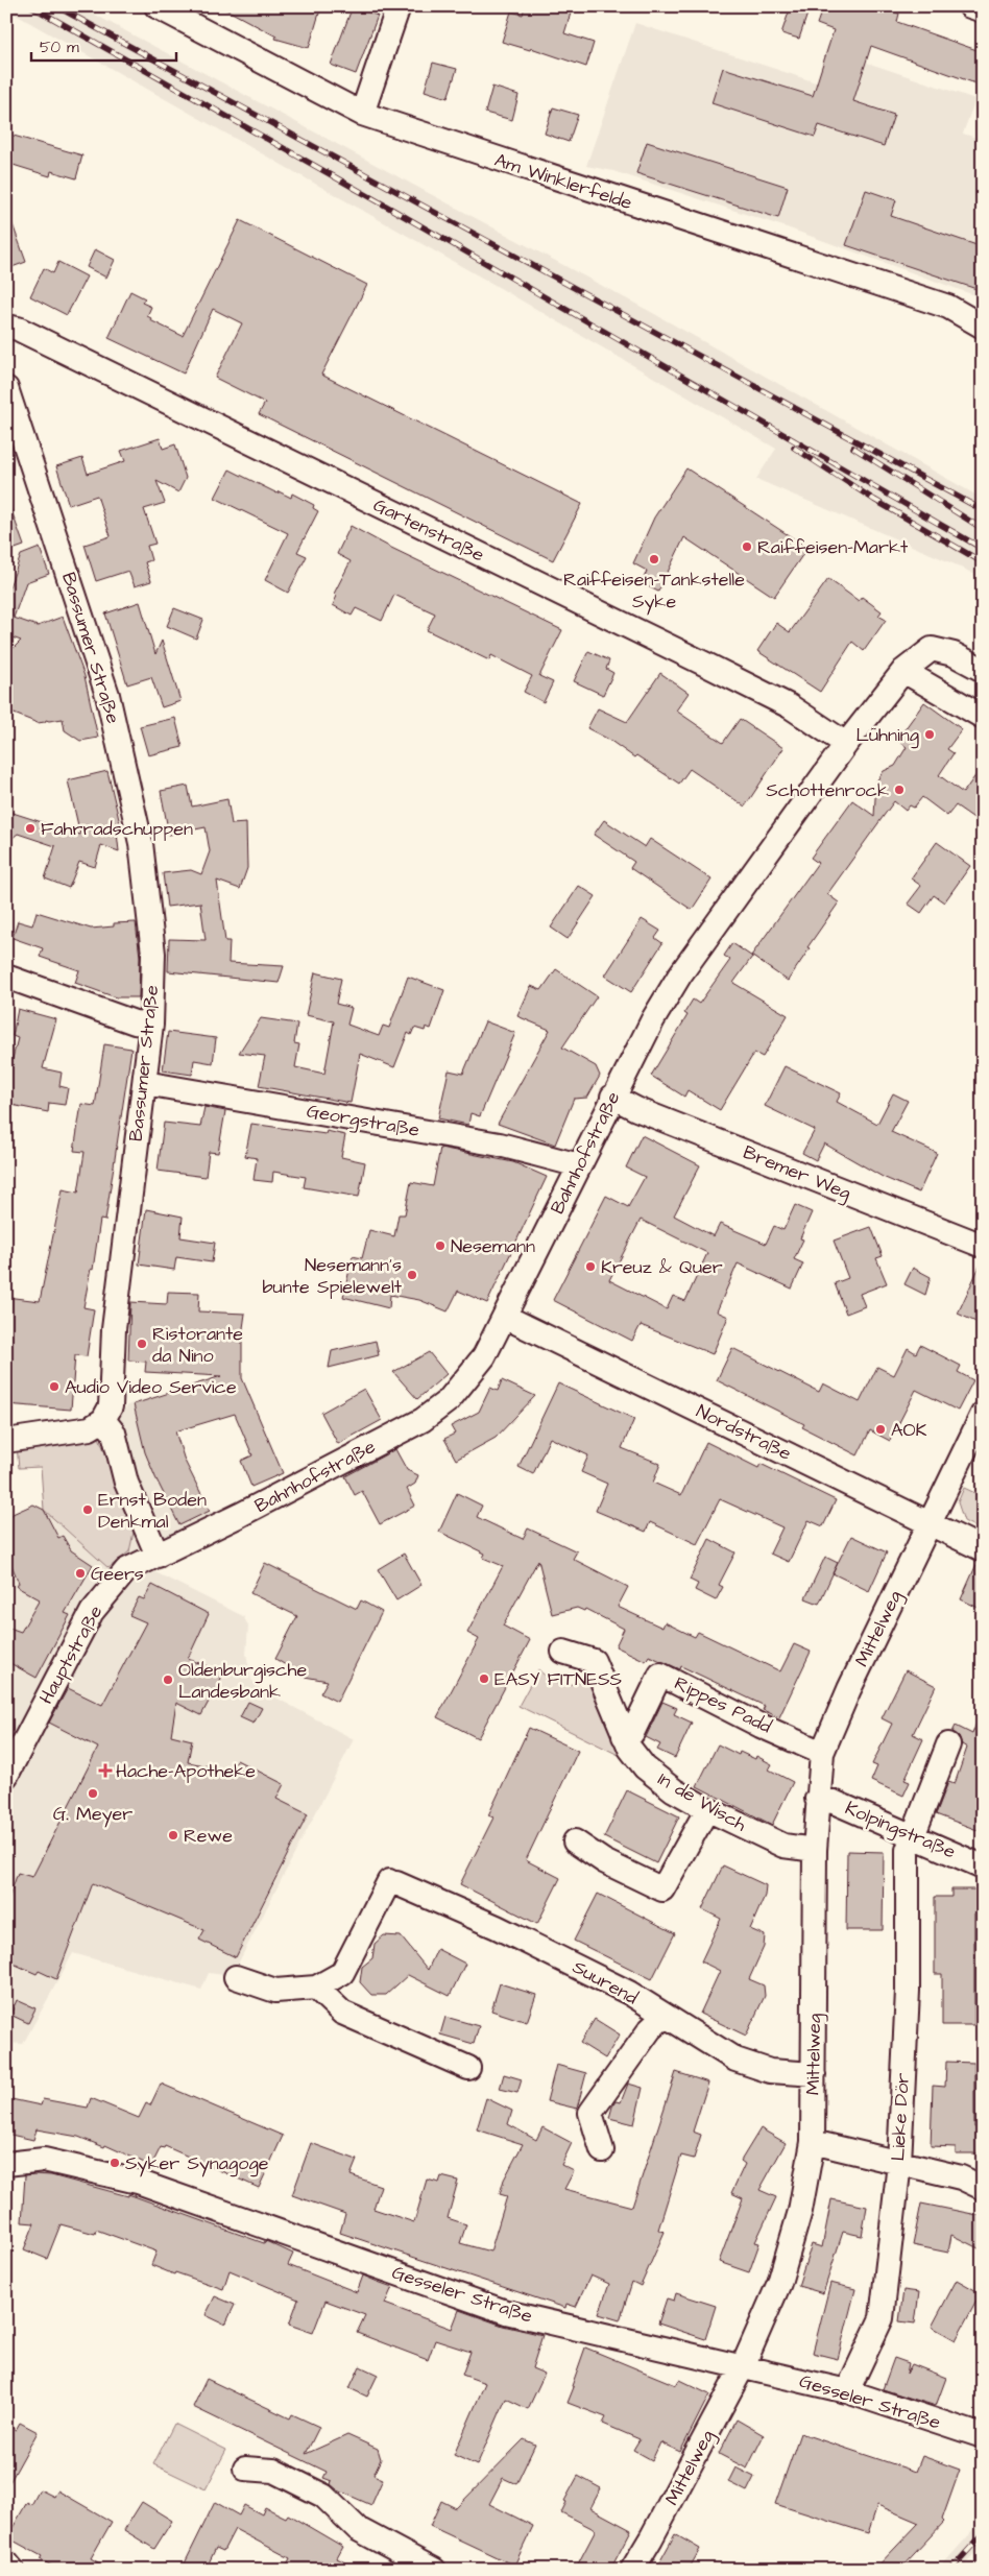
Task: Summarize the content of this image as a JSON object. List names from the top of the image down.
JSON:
{
  "streets": {
    "street": [
      "Am Winklerfelde",
      "Gartenstraße",
      "Bassumer Straße",
      "Georgstraße",
      "Bahnhofstraße",
      "Bremer Weg",
      "Nordstraße",
      "Mittelweg",
      "Hauptstraße",
      "Rippes Padd",
      "In de Wisch",
      "Kolpingstraße",
      "Suurend",
      "Lieke Dör",
      "Gesseler Straße"
    ]
  },
  "crossings": [
    ["Gartenstraße", "Bahnhofstraße"],
    ["Bassumer Straße", "Georgstraße"],
    ["Georgstraße", "Bahnhofstraße"],
    ["Bahnhofstraße", "Bremer Weg"],
    ["Bahnhofstraße", "Nordstraße"],
    ["Bahnhofstraße", "Hauptstraße"],
    ["Nordstraße", "Mittelweg"],
    ["Mittelweg", "Rippes Padd"],
    ["Mittelweg", "In de Wisch"],
    ["Mittelweg", "Kolpingstraße"],
    ["Mittelweg", "Suurend"],
    ["Mittelweg", "Gesseler Straße"],
    ["Rippes Padd", "In de Wisch"],
    ["Kolpingstraße", "Lieke Dör"],
    ["Lieke Dör", "Gesseler Straße"]
  ],
  "places": {
    "other": [
      "Raiffeisen-Markt",
      "Raiffeisen-Tankstelle Syke",
      "Lühning",
      "Schottenrock",
      "Fahrradschuppen",
      "Nesemann",
      "Kreuz & Quer",
      "Nesemann's bunte Spielewelt",
      "Ristorante da Nino",
      "Audio Video Service",
      "AOK",
      "Ernst Boden Denkmal",
      "Geers",
      "EASY FITNESS",
      "Oldenburgische Landesbank",
      "G. Meyer",
      "Rewe",
      "Syker Synagoge"
    ],
    "health": ["Hache-Apotheke"]
  },
  "scale_bar": "50 m"
}
